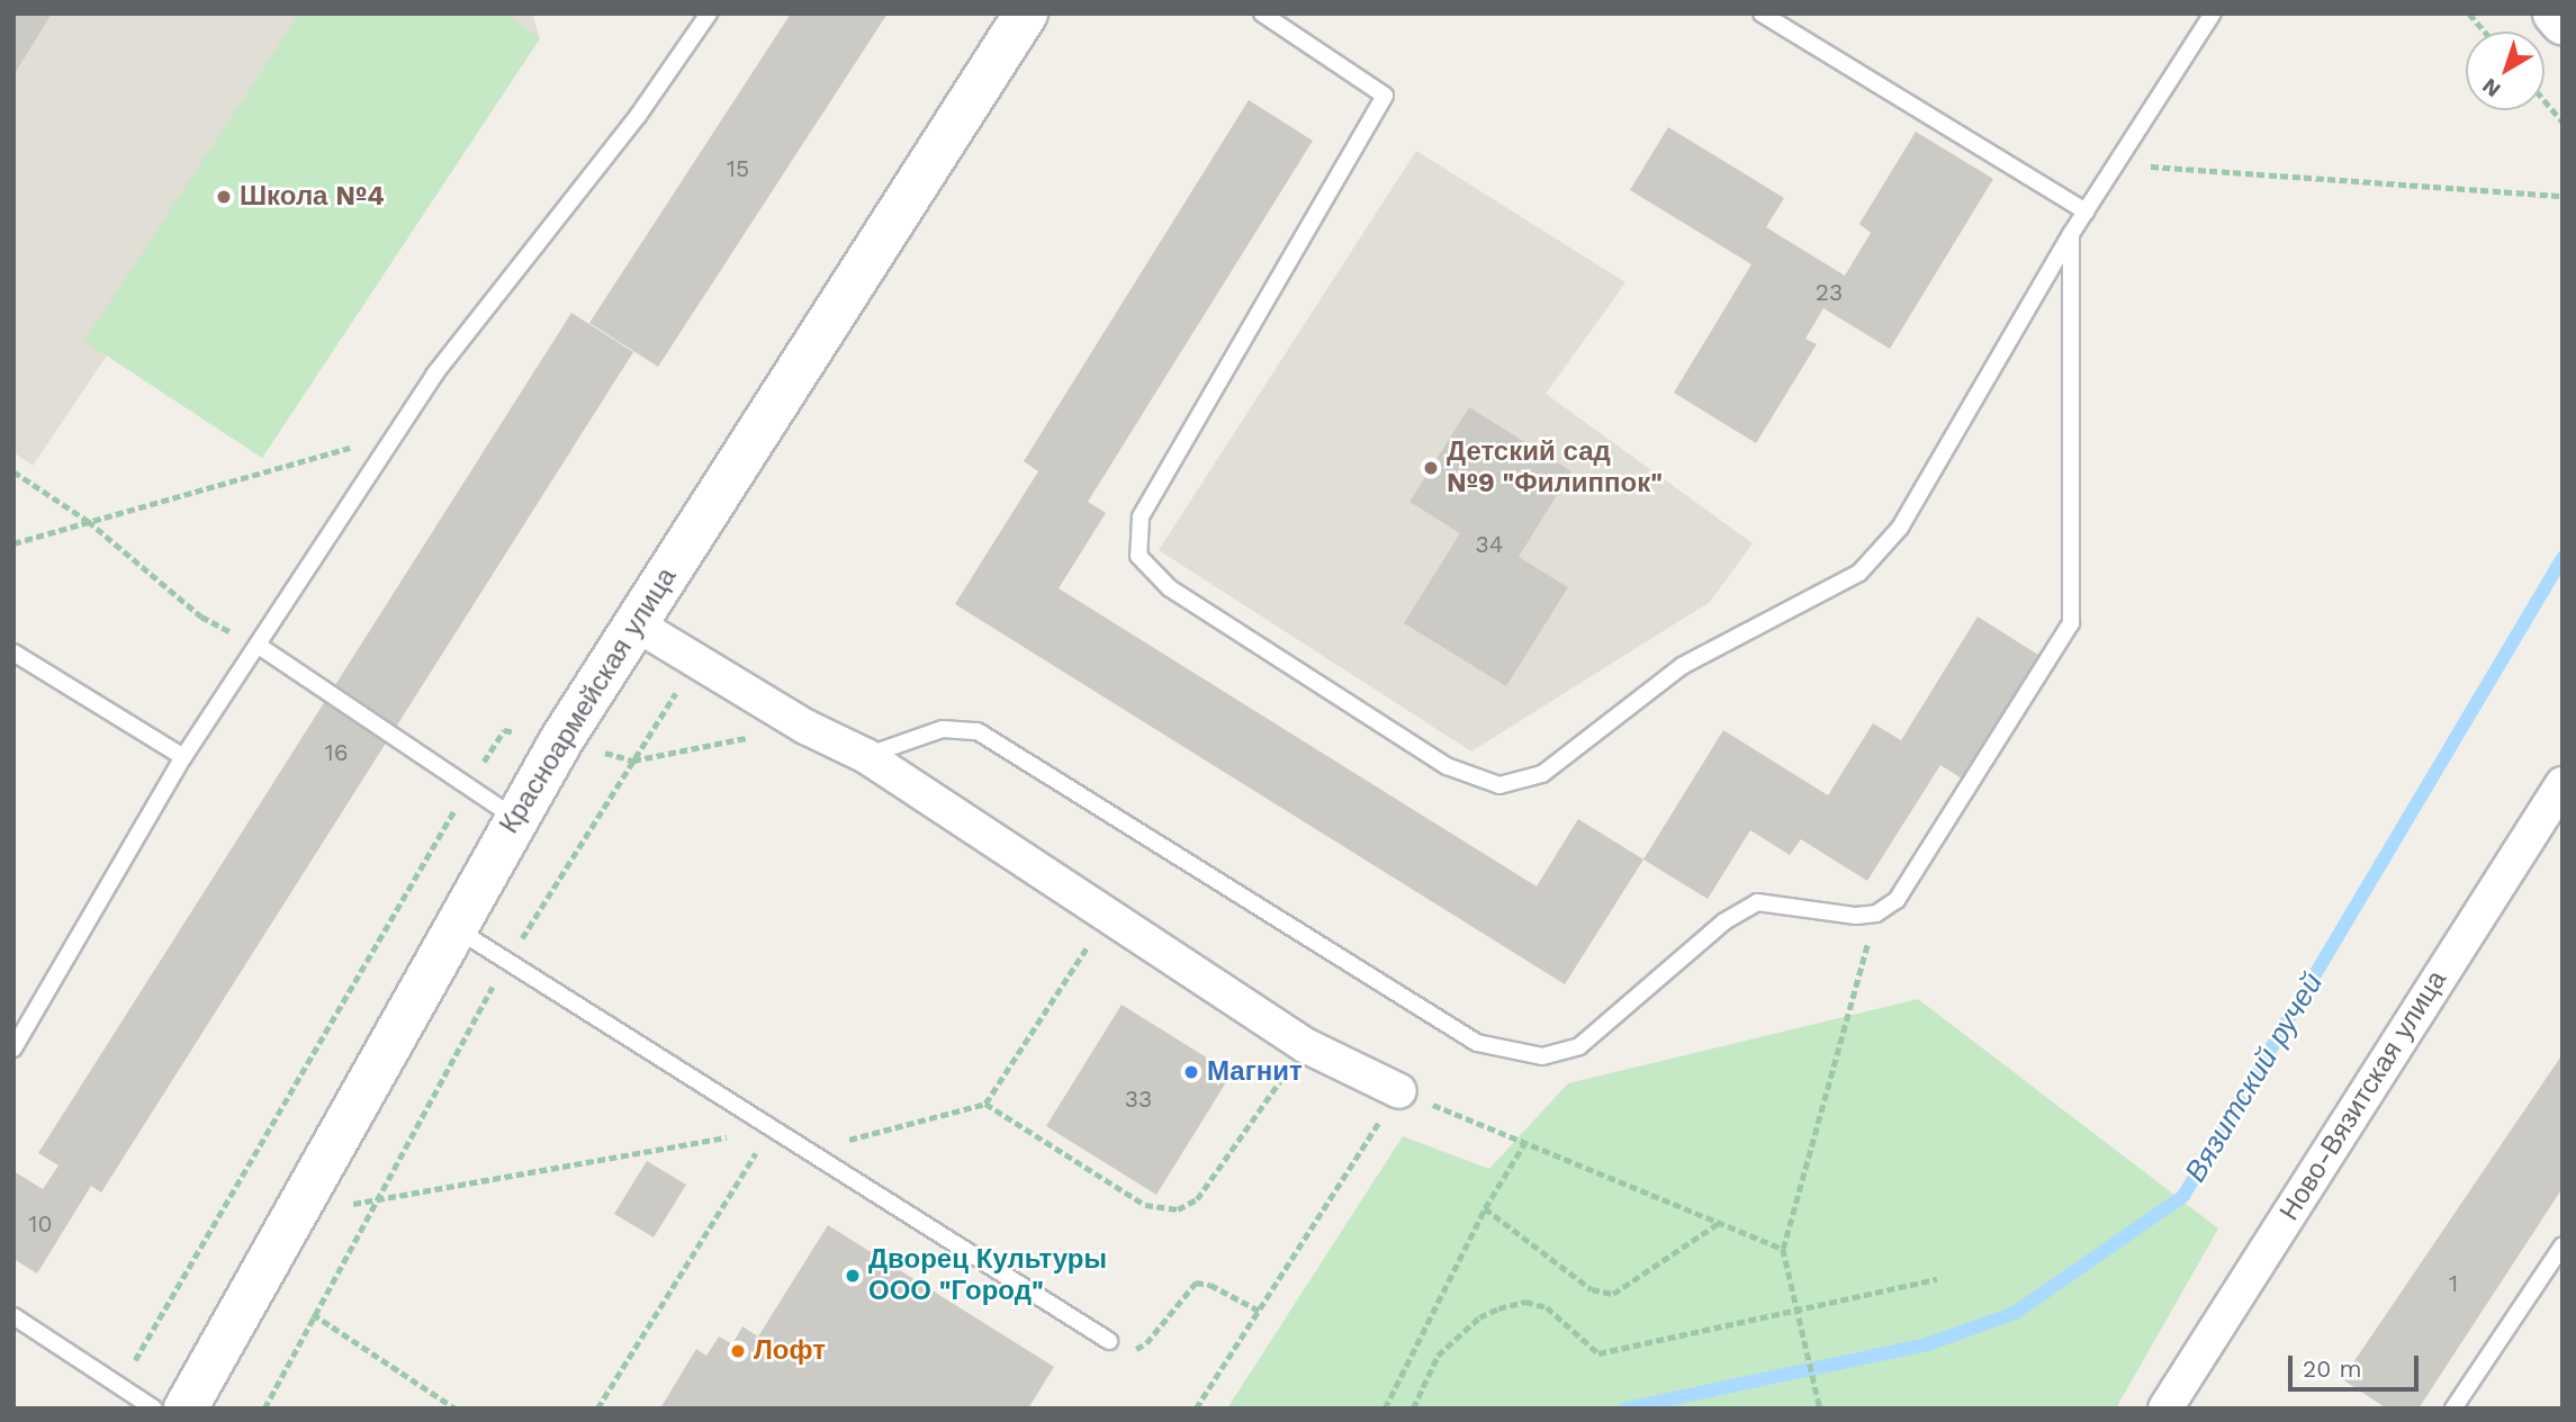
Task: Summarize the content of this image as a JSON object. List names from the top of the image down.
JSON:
{
  "streets": {
    "street": ["Красноармейская улица", "Ново-Вязитская улица"]
  },
  "water": ["Вязитский ручей"],
  "places": [
    "Школа №4",
    "Детский сад №9 \"Филиппок\"",
    "Магнит",
    "Дворец Культуры ООО \"Город\"",
    "Лофт"
  ],
  "house_numbers": [
    "15",
    "23",
    "34",
    "16",
    "33",
    "10",
    "1"
  ],
  "scale_bar": "20 m",
  "north": "bottom left"
}
